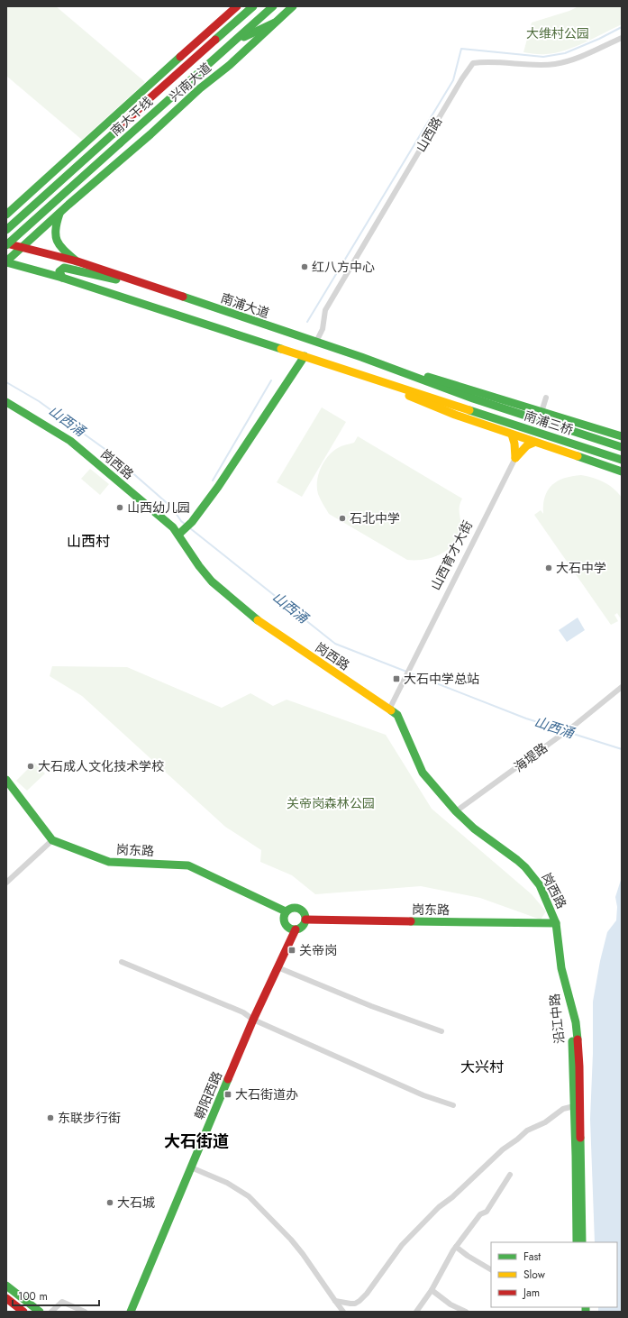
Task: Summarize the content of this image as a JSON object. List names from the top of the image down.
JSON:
{
  "streets": {
    "main road": [
      "兴南大道",
      "南大干线",
      "南浦大道",
      "南浦三桥",
      "岗西路",
      "岗东路",
      "沿江中路",
      "朝阳西路"
    ],
    "street": ["山西路", "山西育才大街", "海堤路"]
  },
  "crossings": [
    ["兴南大道", "南浦大道"],
    ["南大干线", "南浦大道"],
    ["山西路", "南浦大道"],
    ["南浦大道", "南浦三桥"],
    ["岗西路", "山西育才大街"],
    ["岗西路", "海堤路"],
    ["岗西路", "岗东路"],
    ["岗西路", "沿江中路"],
    ["岗东路", "朝阳西路"]
  ],
  "districts": ["山西村", "大兴村", "大石街道"],
  "water": ["山西涌"],
  "parks": ["大维村公园", "关帝岗森林公园"],
  "places": {
    "other": [
      "红八方中心",
      "山西幼儿园",
      "石北中学",
      "大石中学",
      "大石成人文化技术学校",
      "东联步行街",
      "大石城"
    ],
    "transit": ["大石中学总站", "关帝岗", "大石街道办"]
  },
  "legend": ["Fast", "Slow", "Jam"],
  "scale_bar": "100 m"
}
